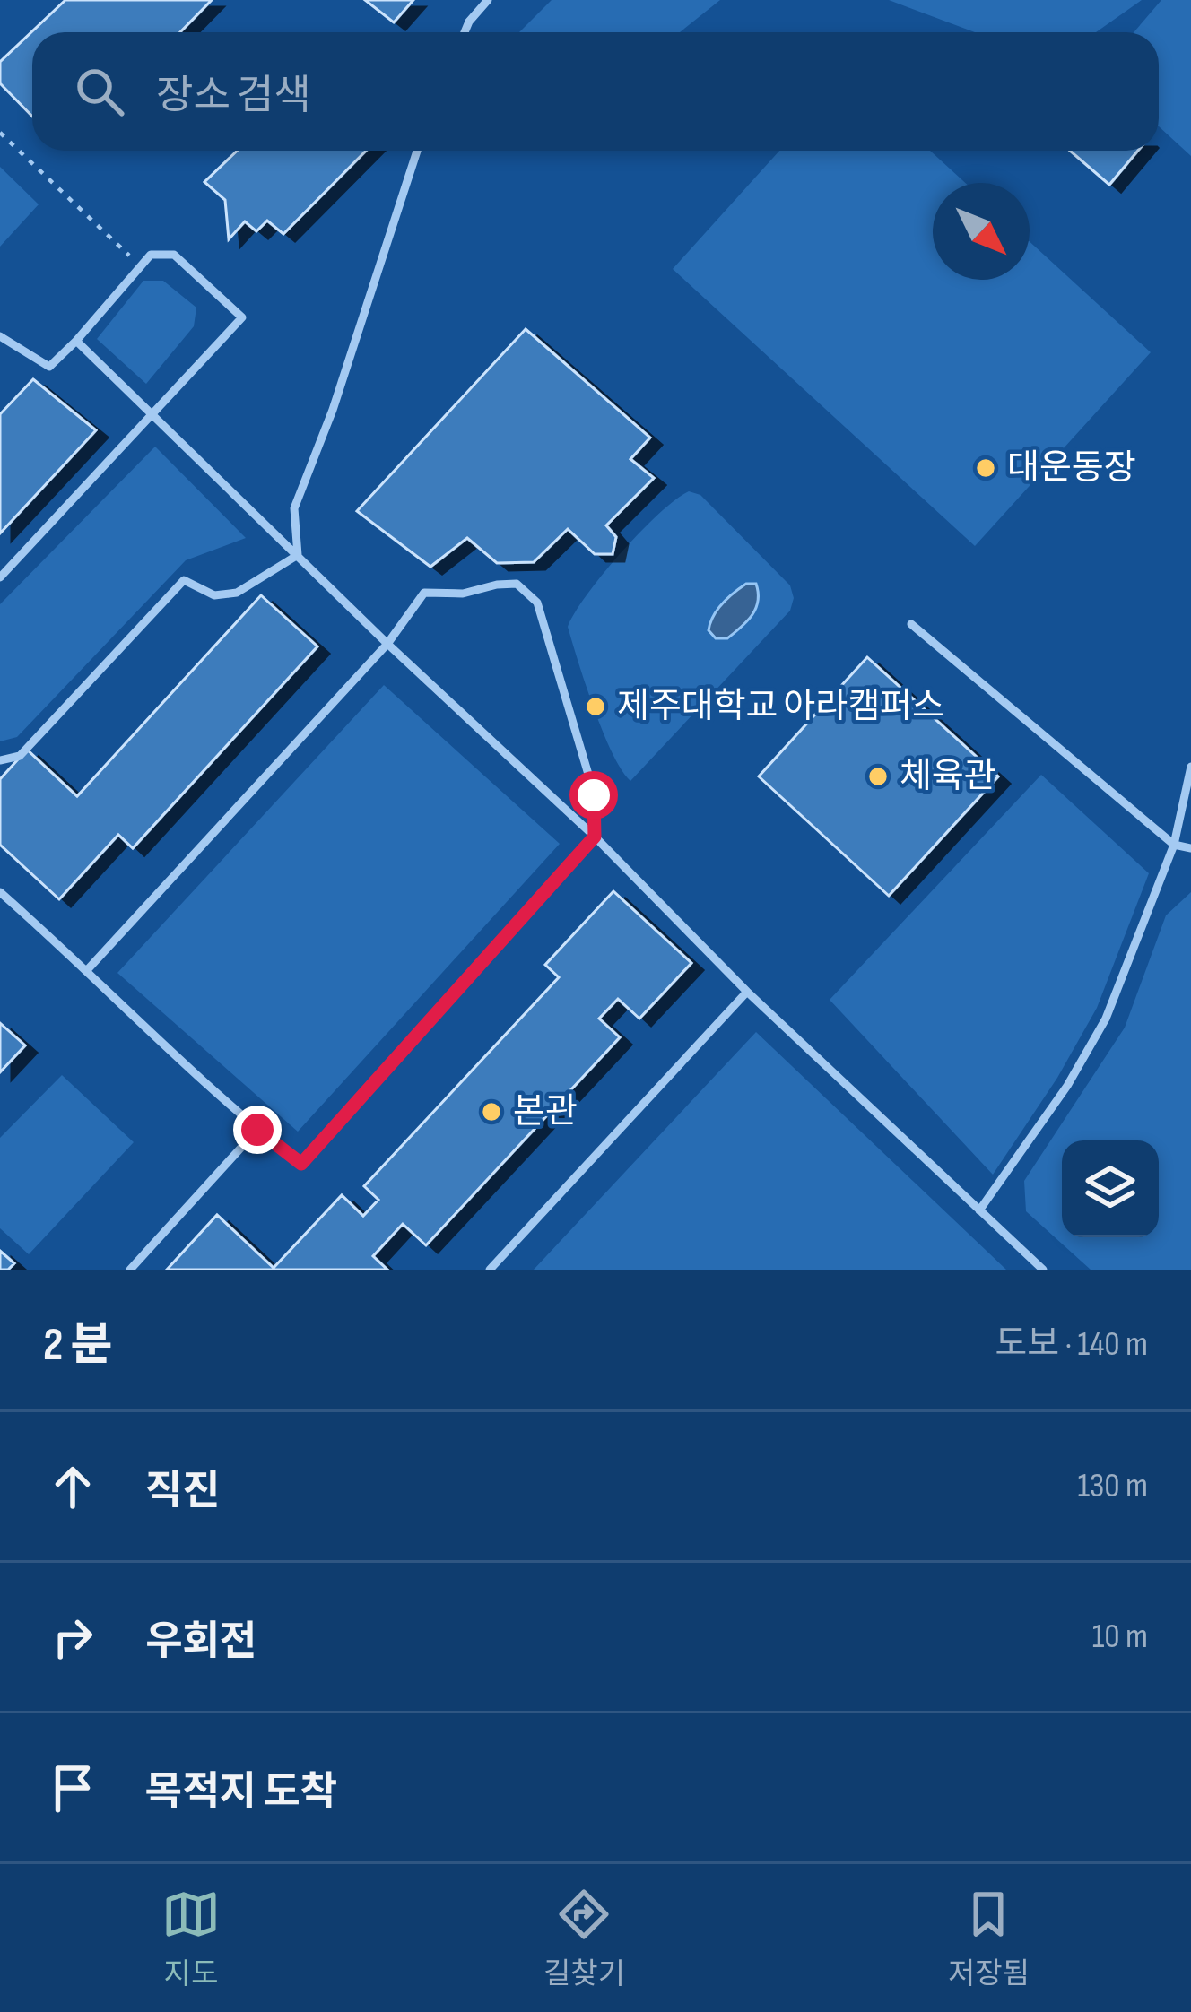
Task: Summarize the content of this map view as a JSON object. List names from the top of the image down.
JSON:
{
  "places": [
    "대운동장",
    "제주대학교 아라캠퍼스",
    "체육관",
    "본관"
  ],
  "north": "bottom right",
  "page": {
    "search": "장소 검색",
    "heading": ["2 분", "도보 · 140 m"],
    "list": [
      ["직진", "130 m"],
      ["우회전", "10 m"],
      "목적지 도착"
    ],
    "nav": ["지도", "길찾기", "저장됨"]
  }
}
